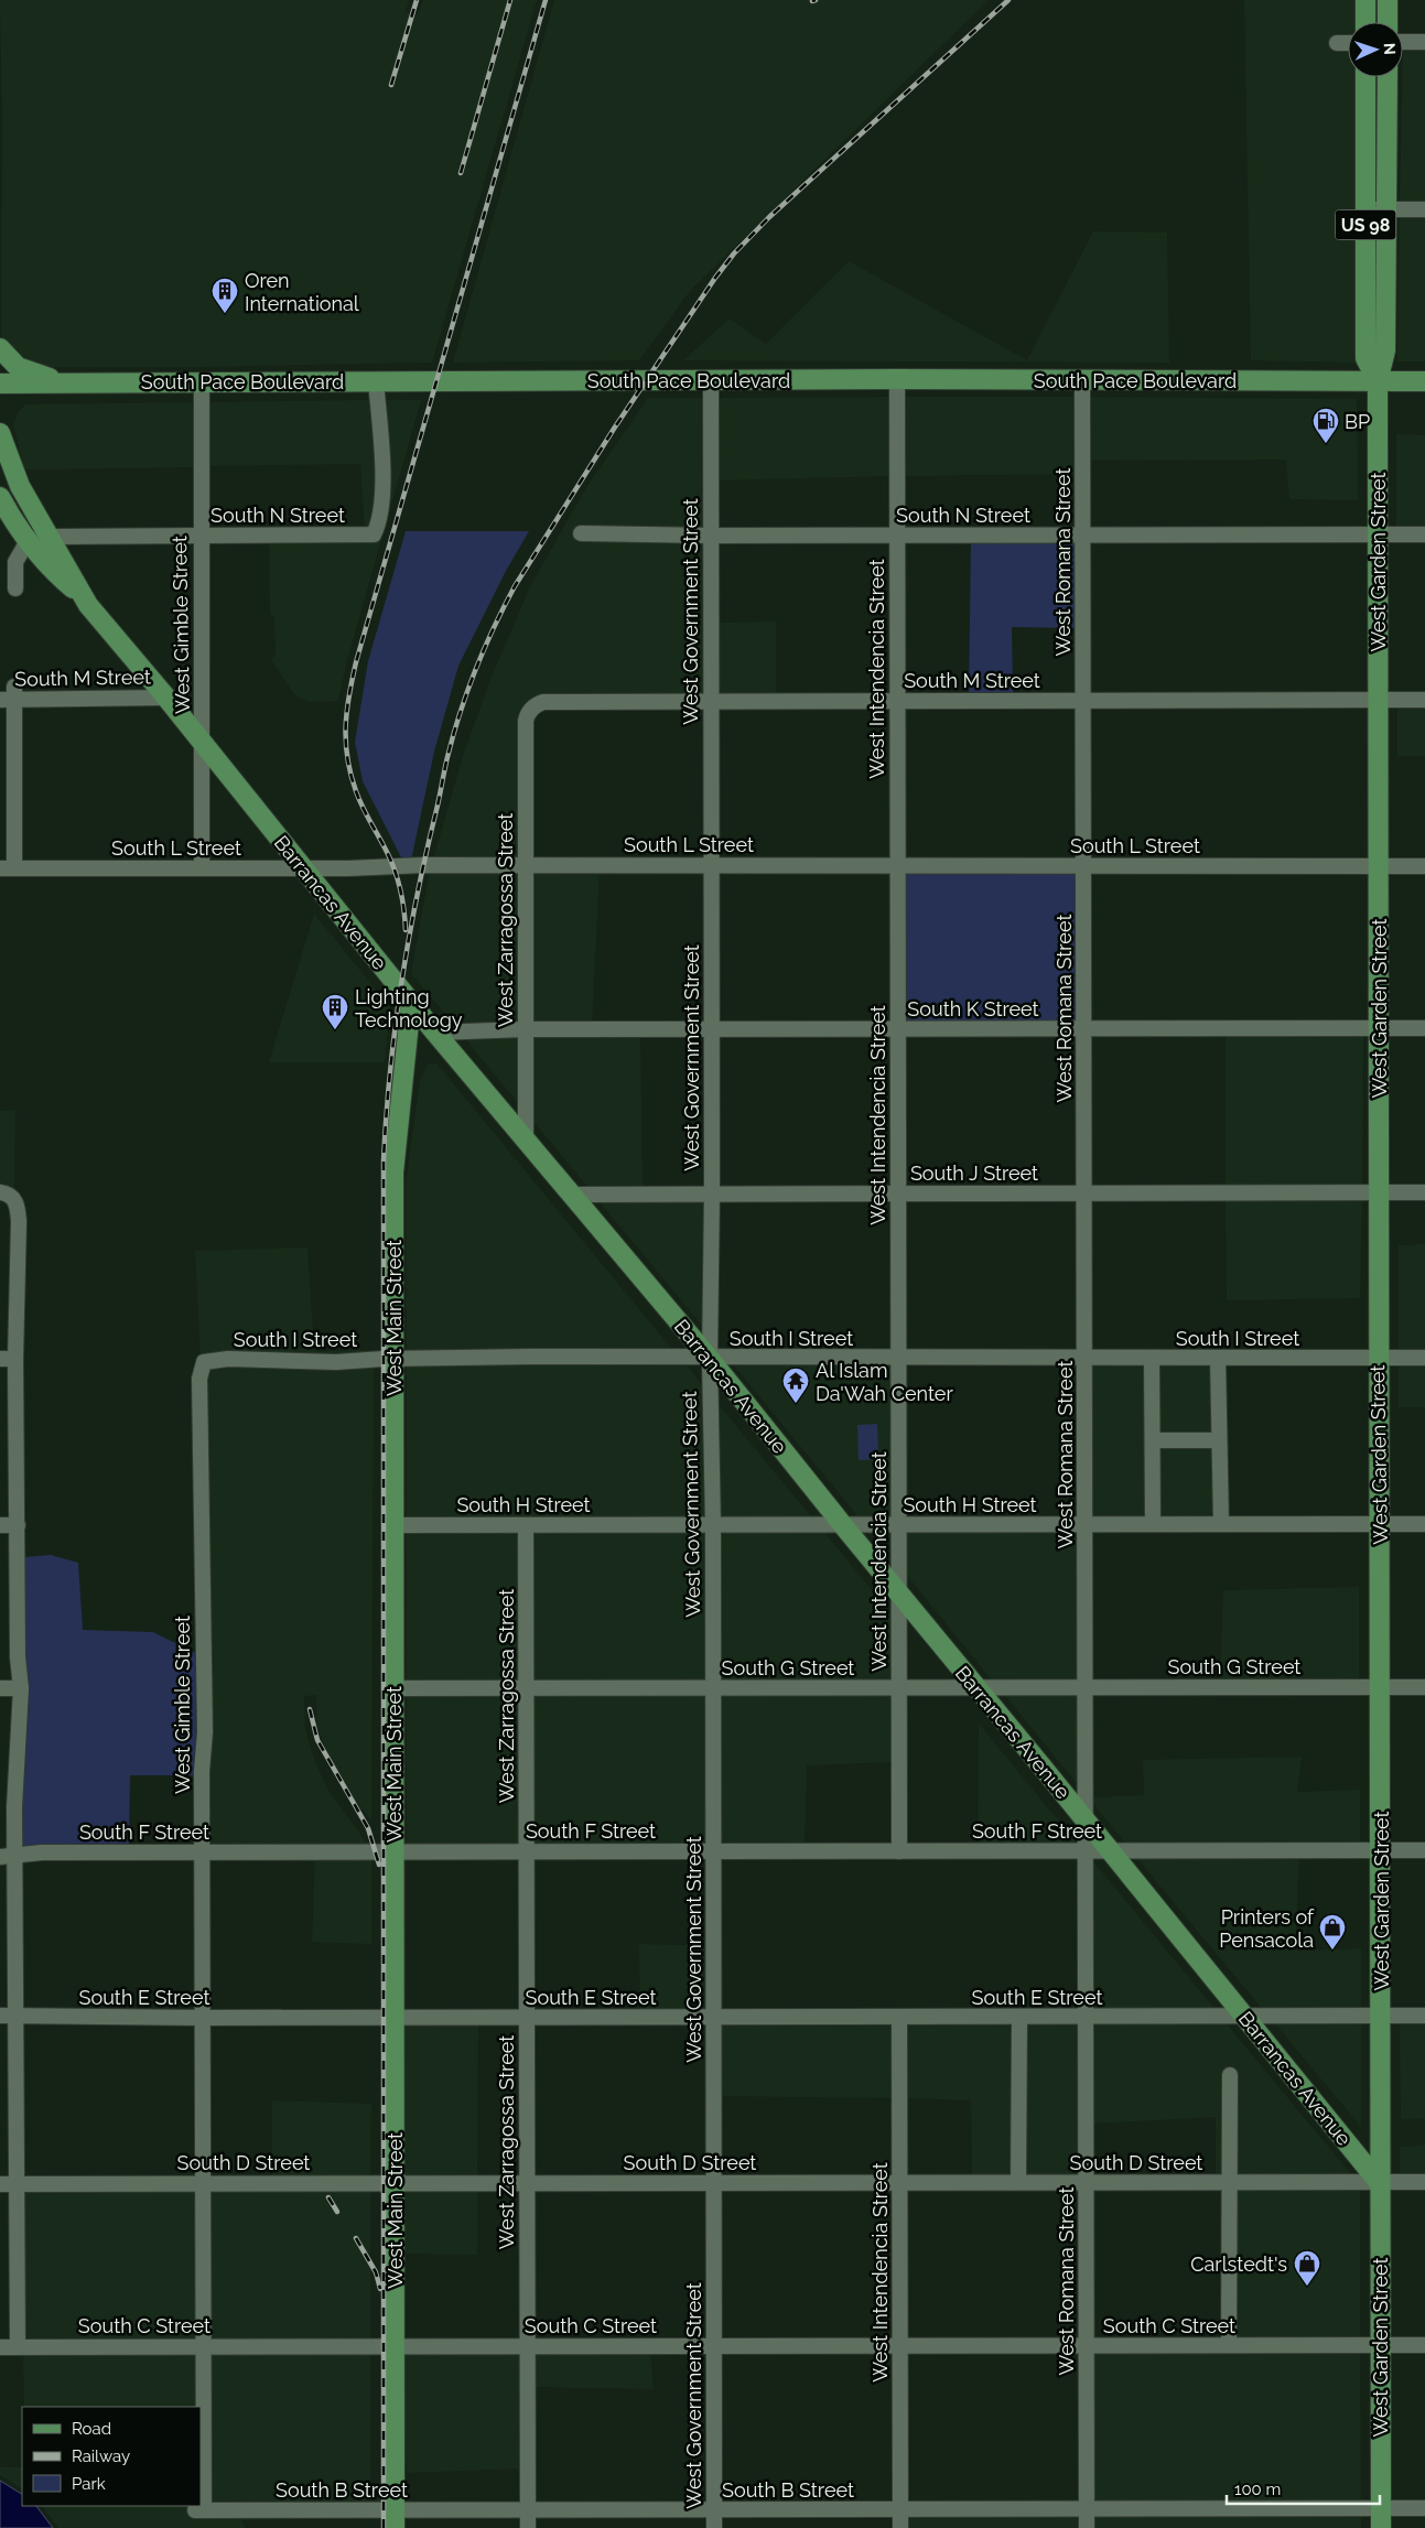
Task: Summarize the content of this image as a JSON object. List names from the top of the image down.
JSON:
{
  "streets": {
    "main road": [
      "US 98",
      "South Pace Boulevard",
      "West Garden Street",
      "Barrancas Avenue",
      "West Main Street"
    ],
    "street": [
      "South N Street",
      "West Romana Street",
      "West Government Street",
      "West Gimble Street",
      "West Intendencia Street",
      "South M Street",
      "South L Street",
      "West Zarragossa Street",
      "South K Street",
      "South J Street",
      "South I Street",
      "South H Street",
      "South G Street",
      "South F Street",
      "South E Street",
      "South D Street",
      "South C Street",
      "South B Street"
    ]
  },
  "crossings": [
    ["US 98", "South Pace Boulevard"],
    ["US 98", "West Garden Street"],
    ["South Pace Boulevard", "South N Street"],
    ["South Pace Boulevard", "West Romana Street"],
    ["South Pace Boulevard", "West Garden Street"],
    ["South Pace Boulevard", "West Government Street"],
    ["South Pace Boulevard", "West Gimble Street"],
    ["South Pace Boulevard", "West Intendencia Street"],
    ["South N Street", "West Romana Street"],
    ["South N Street", "West Garden Street"],
    ["South N Street", "West Government Street"],
    ["South N Street", "West Gimble Street"],
    ["South N Street", "West Intendencia Street"],
    ["South N Street", "Barrancas Avenue"],
    ["West Romana Street", "South M Street"],
    ["West Romana Street", "South L Street"],
    ["West Romana Street", "Barrancas Avenue"],
    ["West Romana Street", "South K Street"],
    ["West Romana Street", "South J Street"],
    ["West Romana Street", "South I Street"],
    ["West Romana Street", "South H Street"],
    ["West Romana Street", "South G Street"],
    ["West Romana Street", "South F Street"],
    ["West Romana Street", "South E Street"],
    ["West Romana Street", "South D Street"],
    ["West Romana Street", "South C Street"],
    ["West Romana Street", "South B Street"],
    ["West Garden Street", "South M Street"],
    ["West Garden Street", "South L Street"],
    ["West Garden Street", "Barrancas Avenue"],
    ["West Garden Street", "South K Street"],
    ["West Garden Street", "South J Street"],
    ["West Garden Street", "South I Street"],
    ["West Garden Street", "South H Street"],
    ["West Garden Street", "South G Street"],
    ["West Garden Street", "South F Street"],
    ["West Garden Street", "South E Street"],
    ["West Garden Street", "South D Street"],
    ["West Garden Street", "South C Street"],
    ["West Garden Street", "South B Street"],
    ["West Government Street", "South M Street"],
    ["West Government Street", "South L Street"],
    ["West Government Street", "Barrancas Avenue"],
    ["West Government Street", "South K Street"],
    ["West Government Street", "South J Street"],
    ["West Government Street", "South I Street"],
    ["West Government Street", "South H Street"],
    ["West Government Street", "South G Street"],
    ["West Government Street", "South F Street"],
    ["West Government Street", "South E Street"],
    ["West Government Street", "South D Street"],
    ["West Government Street", "South C Street"],
    ["West Government Street", "South B Street"],
    ["West Gimble Street", "South L Street"],
    ["West Gimble Street", "Barrancas Avenue"],
    ["West Gimble Street", "South I Street"],
    ["West Gimble Street", "South F Street"],
    ["West Gimble Street", "South E Street"],
    ["West Gimble Street", "South D Street"],
    ["West Gimble Street", "South C Street"],
    ["West Gimble Street", "South B Street"],
    ["West Intendencia Street", "South M Street"],
    ["West Intendencia Street", "South L Street"],
    ["West Intendencia Street", "Barrancas Avenue"],
    ["West Intendencia Street", "South K Street"],
    ["West Intendencia Street", "South J Street"],
    ["West Intendencia Street", "South I Street"],
    ["West Intendencia Street", "South H Street"],
    ["West Intendencia Street", "South G Street"],
    ["West Intendencia Street", "South F Street"],
    ["West Intendencia Street", "South E Street"],
    ["West Intendencia Street", "South D Street"],
    ["West Intendencia Street", "South C Street"],
    ["West Intendencia Street", "South B Street"],
    ["South M Street", "Barrancas Avenue"],
    ["South M Street", "West Zarragossa Street"],
    ["South L Street", "Barrancas Avenue"],
    ["South L Street", "West Zarragossa Street"],
    ["Barrancas Avenue", "West Zarragossa Street"],
    ["Barrancas Avenue", "South K Street"],
    ["Barrancas Avenue", "South J Street"],
    ["Barrancas Avenue", "West Main Street"],
    ["Barrancas Avenue", "South I Street"],
    ["Barrancas Avenue", "South H Street"],
    ["Barrancas Avenue", "South G Street"],
    ["Barrancas Avenue", "South F Street"],
    ["Barrancas Avenue", "South E Street"],
    ["Barrancas Avenue", "South D Street"],
    ["West Zarragossa Street", "South K Street"],
    ["West Zarragossa Street", "South H Street"],
    ["West Zarragossa Street", "South G Street"],
    ["West Zarragossa Street", "South F Street"],
    ["West Zarragossa Street", "South E Street"],
    ["West Zarragossa Street", "South D Street"],
    ["West Zarragossa Street", "South C Street"],
    ["West Zarragossa Street", "South B Street"],
    ["West Main Street", "South I Street"],
    ["West Main Street", "South H Street"],
    ["West Main Street", "South G Street"],
    ["West Main Street", "South F Street"],
    ["West Main Street", "South E Street"],
    ["West Main Street", "South D Street"],
    ["West Main Street", "South C Street"],
    ["West Main Street", "South B Street"]
  ],
  "places": {
    "building": ["Oren International", "Lighting Technology"],
    "fuel station": ["BP"],
    "temple": ["Al Islam Da'Wah Center"],
    "shop": ["Printers of Pensacola", "Carlstedt's"]
  },
  "legend": ["Road", "Railway", "Park"],
  "scale_bar": "100 m",
  "north": "right"
}
